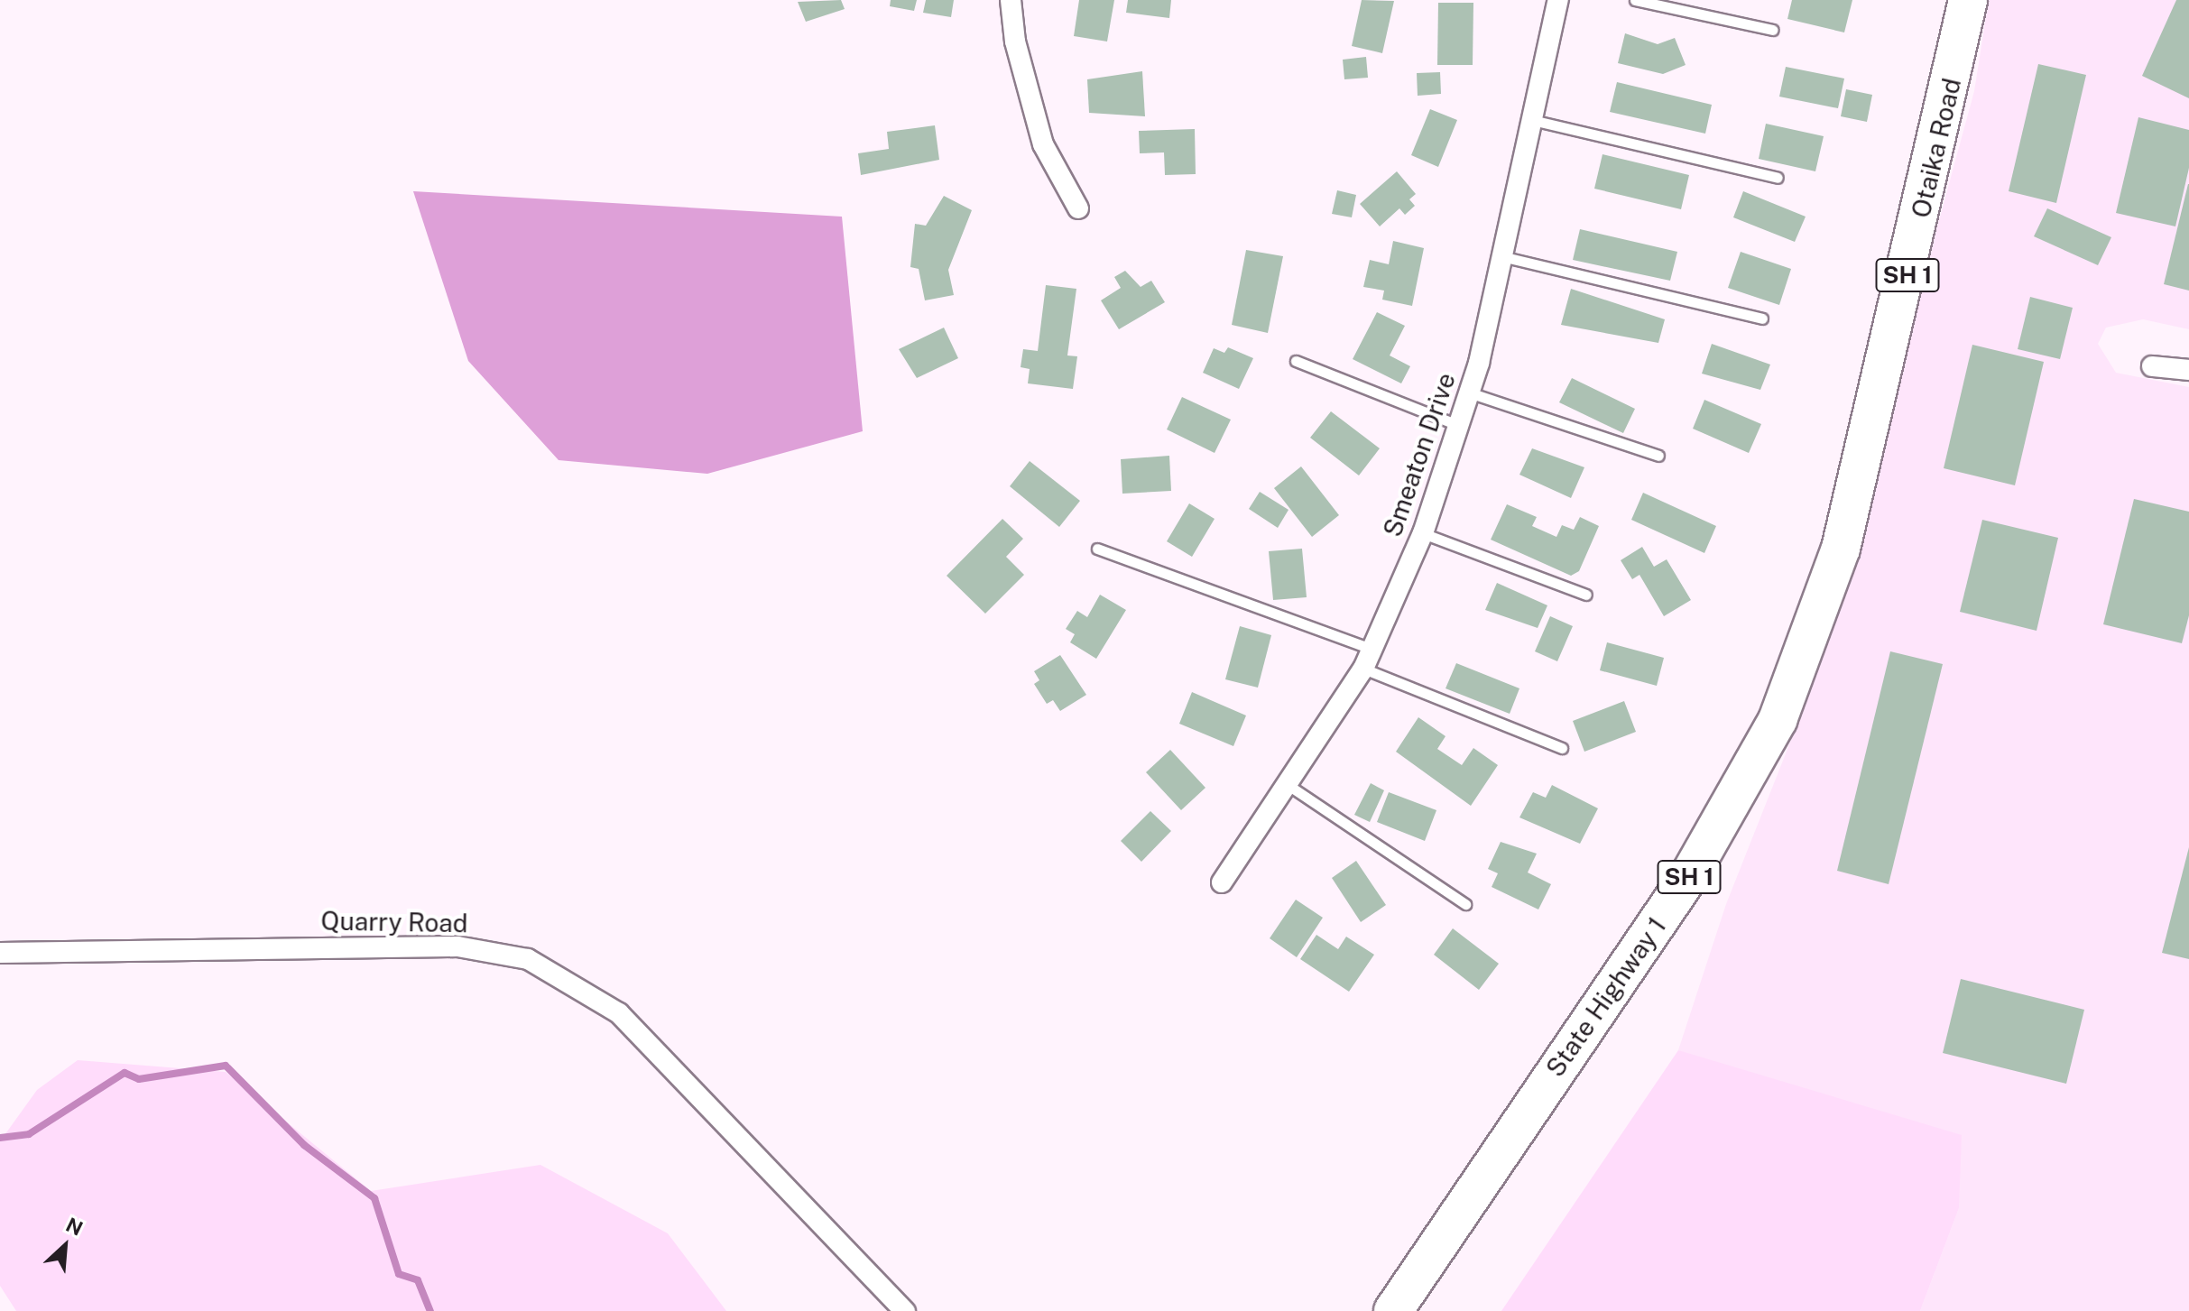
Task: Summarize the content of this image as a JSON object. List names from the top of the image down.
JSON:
{
  "streets": {
    "highway": ["Otaika Road", "SH 1", "State Highway 1"],
    "street": ["Smeaton Drive", "Quarry Road"]
  },
  "crossings": [
    ["Otaika Road", "State Highway 1"]
  ],
  "north": "top right"
}
